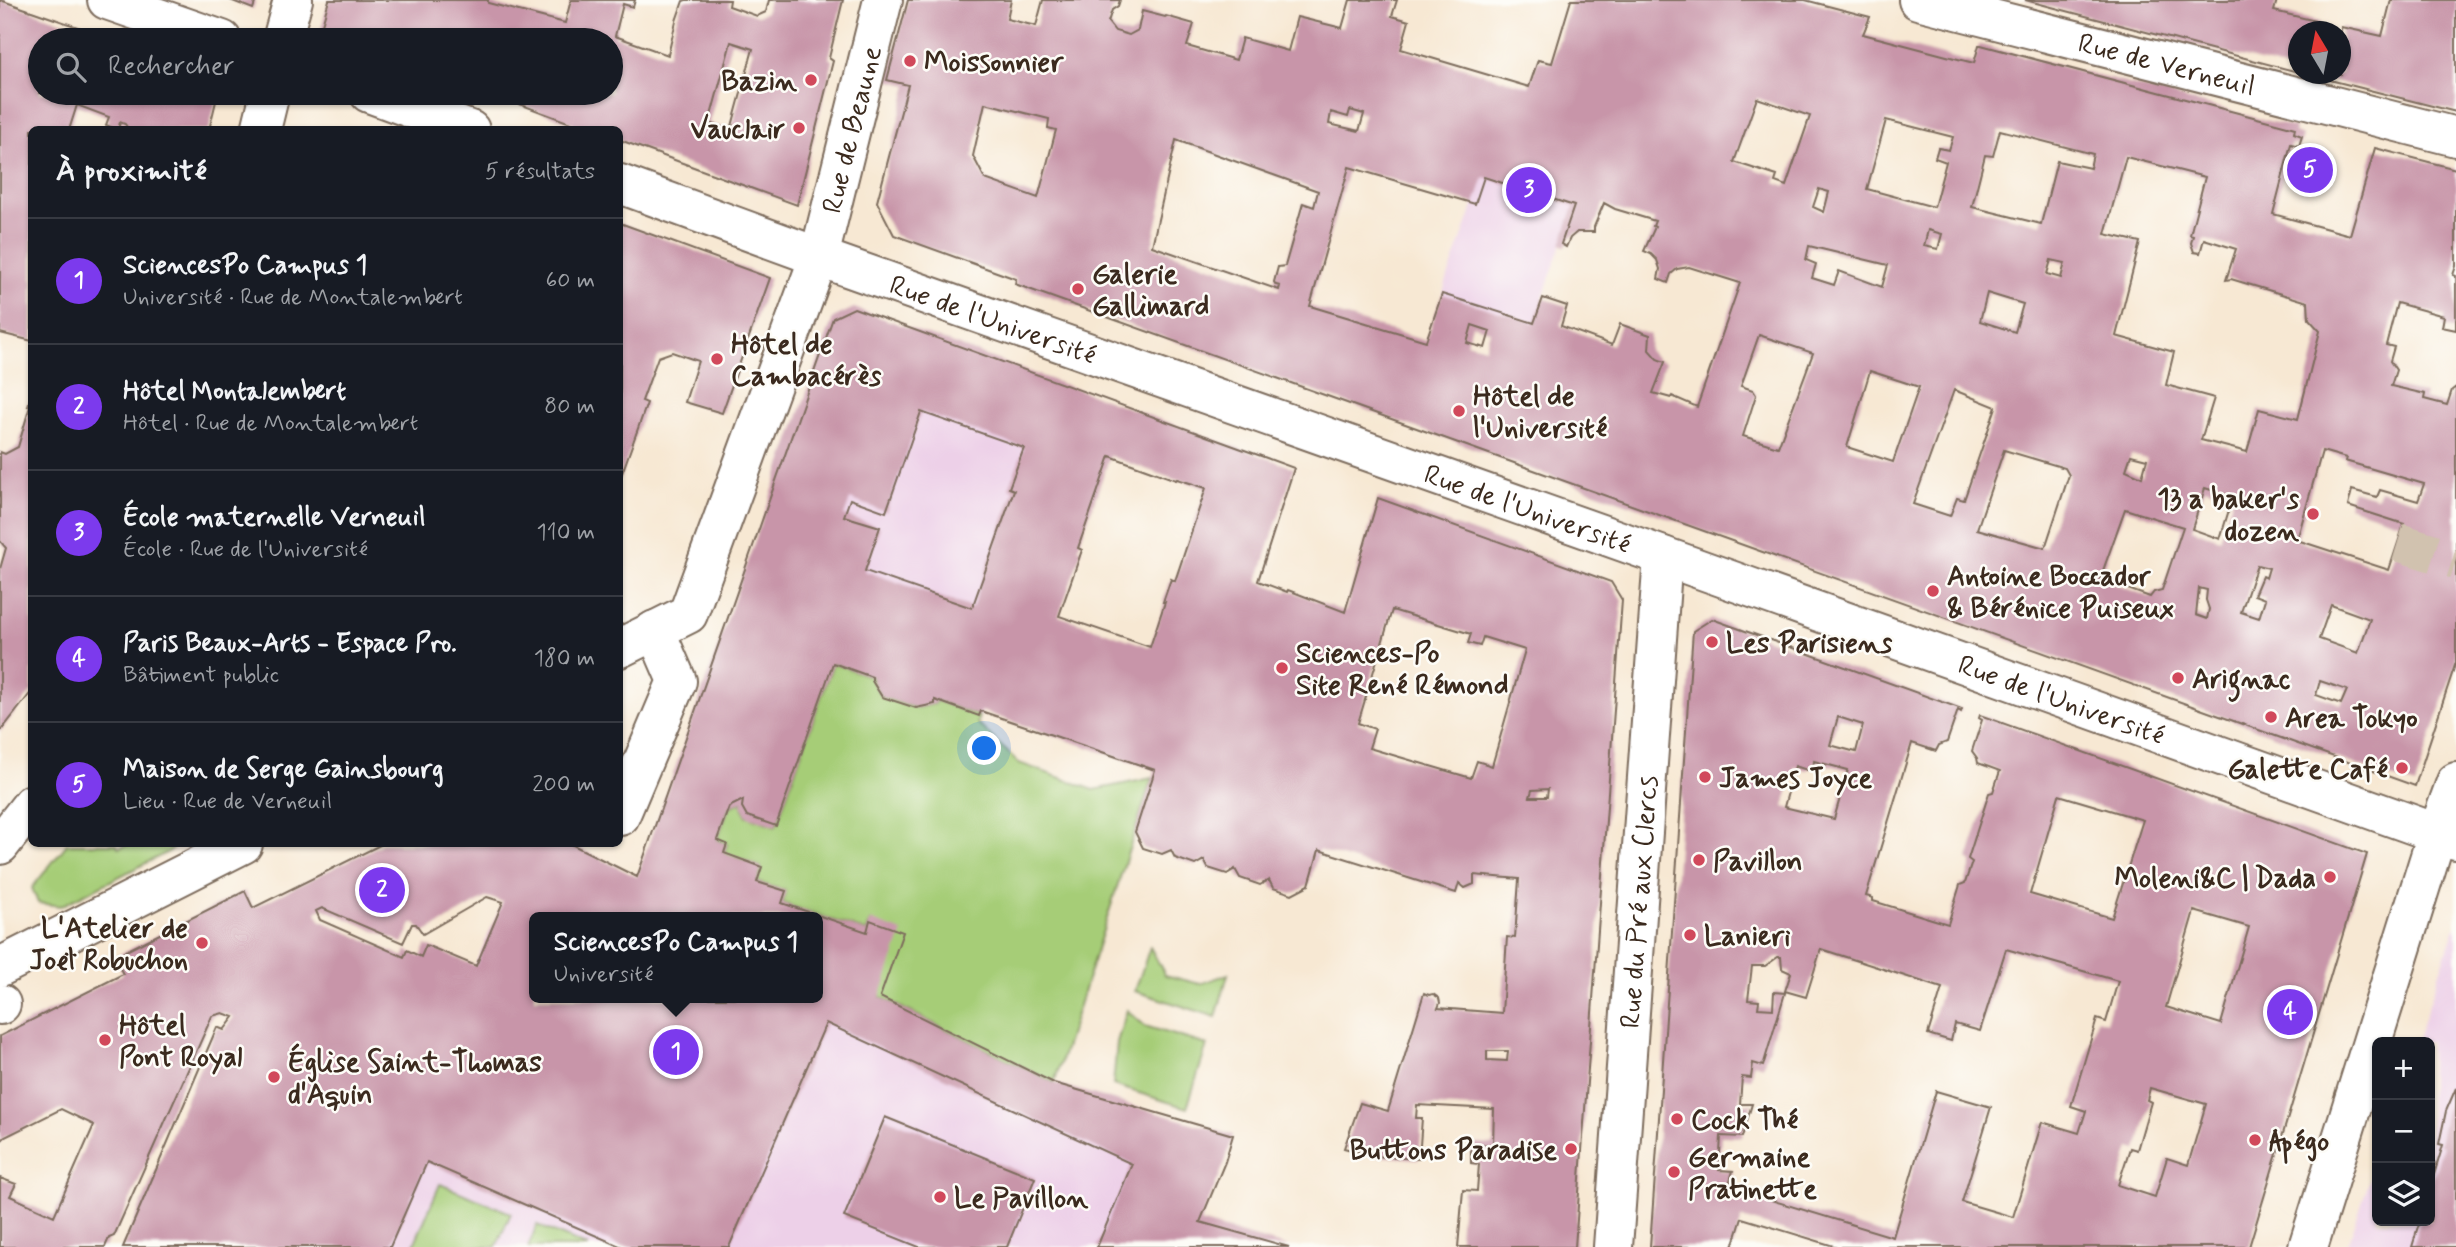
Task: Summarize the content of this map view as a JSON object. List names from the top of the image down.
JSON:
{
  "streets": {
    "street": [
      "Rue de Verneuil",
      "Rue de Beaune",
      "Rue de l'Université",
      "Rue du Pré aux Clercs"
    ]
  },
  "crossings": [
    ["Rue de Beaune", "Rue de l'Université"],
    ["Rue de l'Université", "Rue du Pré aux Clercs"]
  ],
  "places": [
    "Moissonnier",
    "Bazin",
    "Vauclair",
    "Galerie Gallimard",
    "Hôtel de Cambacérès",
    "Hôtel de l'Université",
    "13 a baker's dozen",
    "Antoine Boccador & Bérénice Puiseux",
    "Les Parisiens",
    "Sciences-Po Site René Rémond",
    "Arignac",
    "Area Tokyo",
    "Galette Café",
    "James Joyce",
    "Pavillon",
    "Moleni&C | Dada",
    "Lanieri",
    "L'Atelier de Joël Robuchon",
    "Hôtel Pont Royal",
    "Église Saint-Thomas d'Aquin",
    "Cock Thé",
    "Apégo",
    "Buttons Paradise",
    "Germaine Pratinette",
    "Le Pavillon"
  ],
  "north": "top",
  "page": {
    "search": "Rechercher",
    "heading": ["À proximité", "5 résultats"],
    "pins": [
      "5",
      "3",
      "2",
      "4",
      "1"
    ],
    "list": [
      {
        "mark": "1",
        "name": "SciencesPo Campus 1",
        "note": "Université · Rue de Montalembert",
        "value": "60 m"
      },
      {
        "mark": "2",
        "name": "Hôtel Montalembert",
        "note": "Hôtel · Rue de Montalembert",
        "value": "80 m"
      },
      {
        "mark": "3",
        "name": "École maternelle Verneuil",
        "note": "École · Rue de l'Université",
        "value": "110 m"
      },
      {
        "mark": "4",
        "name": "Paris Beaux-Arts - Espace Pro.",
        "note": "Bâtiment public",
        "value": "180 m"
      },
      {
        "mark": "5",
        "name": "Maison de Serge Gainsbourg",
        "note": "Lieu · Rue de Verneuil",
        "value": "200 m"
      }
    ],
    "popup": ["SciencesPo Campus 1", "Université"],
    "map_buttons": ["+", "−"]
  }
}
